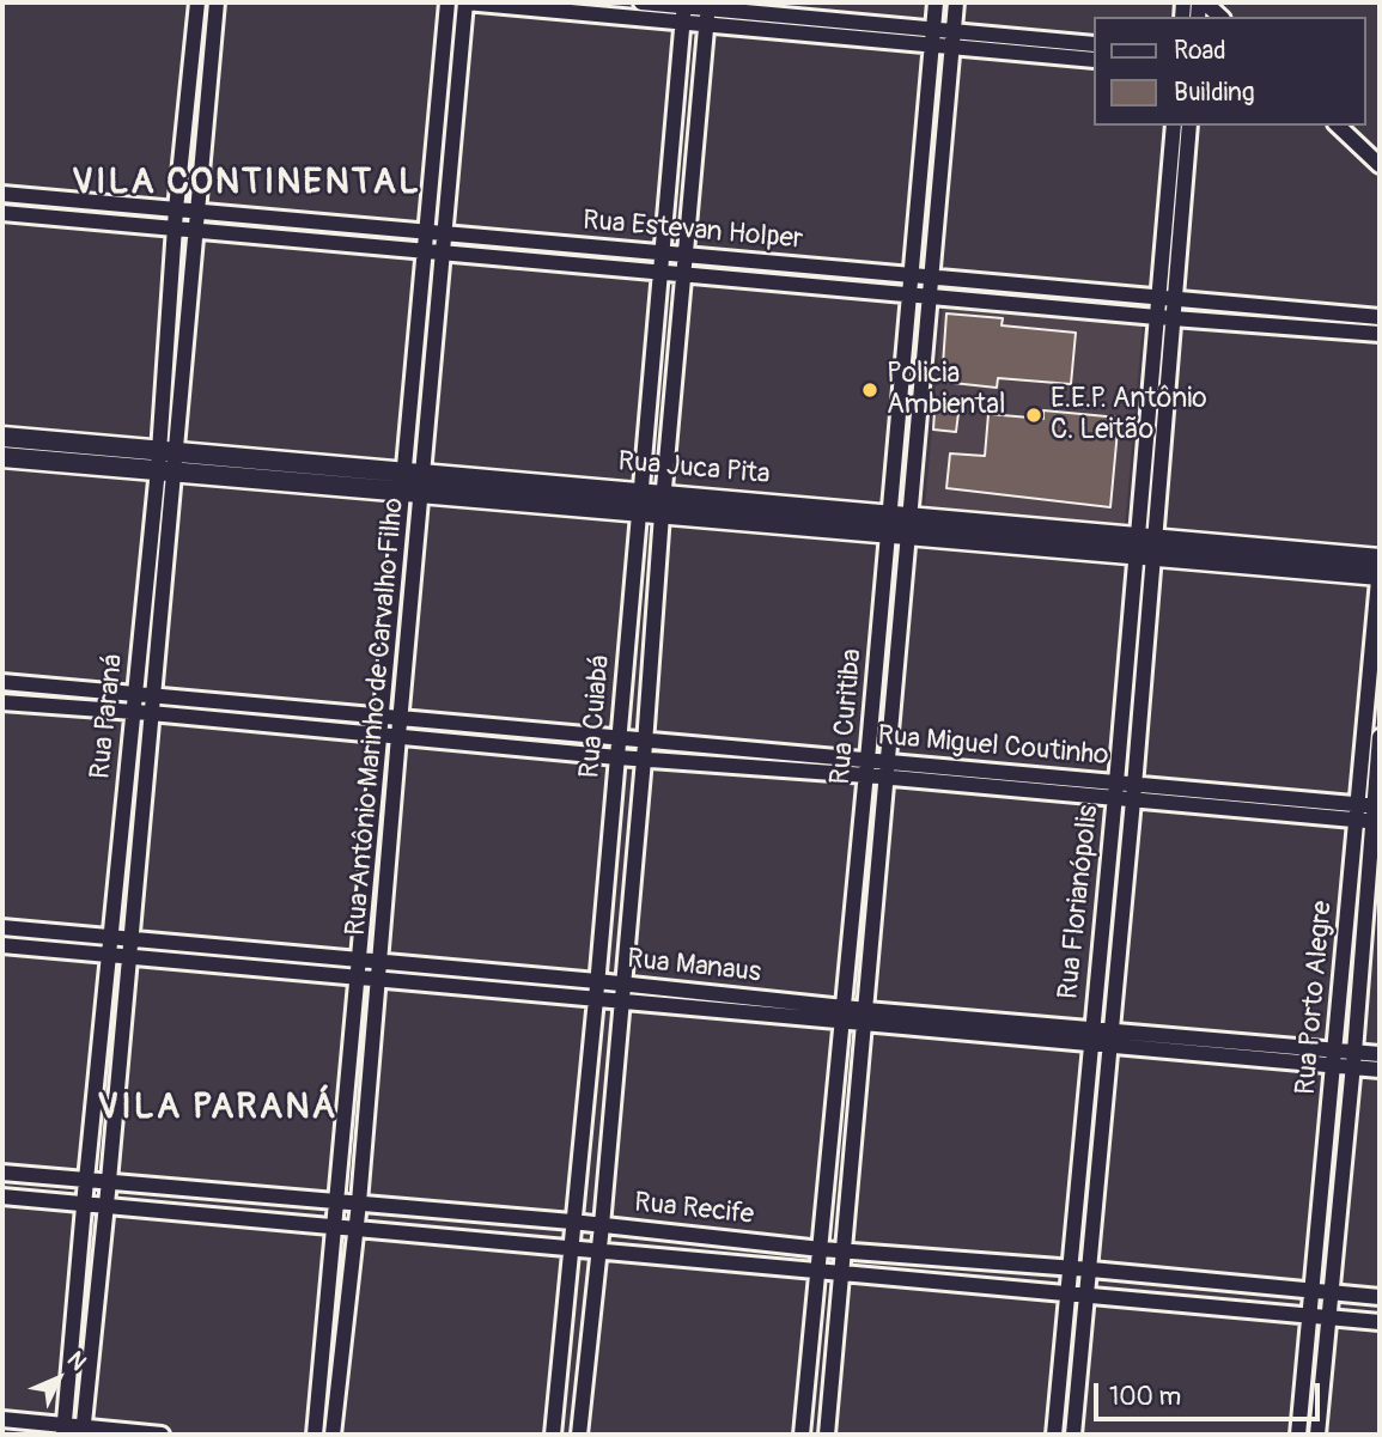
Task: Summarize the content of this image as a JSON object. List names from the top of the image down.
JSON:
{
  "streets": {
    "street": [
      "Rua Estevan Holper",
      "Rua Juca Pita",
      "Rua Paraná",
      "Rua Antônio Marinho de Carvalho Filho",
      "Rua Cuiabá",
      "Rua Curitiba",
      "Rua Miguel Coutinho",
      "Rua Florianópolis",
      "Rua Manaus",
      "Rua Porto Alegre",
      "Rua Recife"
    ]
  },
  "crossings": [
    ["Rua Estevan Holper", "Rua Paraná"],
    ["Rua Estevan Holper", "Rua Antônio Marinho de Carvalho Filho"],
    ["Rua Estevan Holper", "Rua Cuiabá"],
    ["Rua Estevan Holper", "Rua Curitiba"],
    ["Rua Estevan Holper", "Rua Florianópolis"],
    ["Rua Juca Pita", "Rua Paraná"],
    ["Rua Juca Pita", "Rua Antônio Marinho de Carvalho Filho"],
    ["Rua Juca Pita", "Rua Cuiabá"],
    ["Rua Juca Pita", "Rua Curitiba"],
    ["Rua Juca Pita", "Rua Florianópolis"],
    ["Rua Juca Pita", "Rua Porto Alegre"],
    ["Rua Paraná", "Rua Miguel Coutinho"],
    ["Rua Paraná", "Rua Manaus"],
    ["Rua Paraná", "Rua Recife"],
    ["Rua Antônio Marinho de Carvalho Filho", "Rua Miguel Coutinho"],
    ["Rua Antônio Marinho de Carvalho Filho", "Rua Manaus"],
    ["Rua Antônio Marinho de Carvalho Filho", "Rua Recife"],
    ["Rua Cuiabá", "Rua Miguel Coutinho"],
    ["Rua Cuiabá", "Rua Manaus"],
    ["Rua Cuiabá", "Rua Recife"],
    ["Rua Curitiba", "Rua Miguel Coutinho"],
    ["Rua Curitiba", "Rua Manaus"],
    ["Rua Curitiba", "Rua Recife"],
    ["Rua Miguel Coutinho", "Rua Florianópolis"],
    ["Rua Miguel Coutinho", "Rua Porto Alegre"],
    ["Rua Florianópolis", "Rua Manaus"],
    ["Rua Florianópolis", "Rua Recife"],
    ["Rua Manaus", "Rua Porto Alegre"],
    ["Rua Porto Alegre", "Rua Recife"]
  ],
  "districts": ["VILA CONTINENTAL", "VILA PARANÁ"],
  "places": ["Policia Ambiental", "E.E.P. Antônio C. Leitão"],
  "legend": ["Road", "Building"],
  "scale_bar": "100 m",
  "north": "top right"
}
